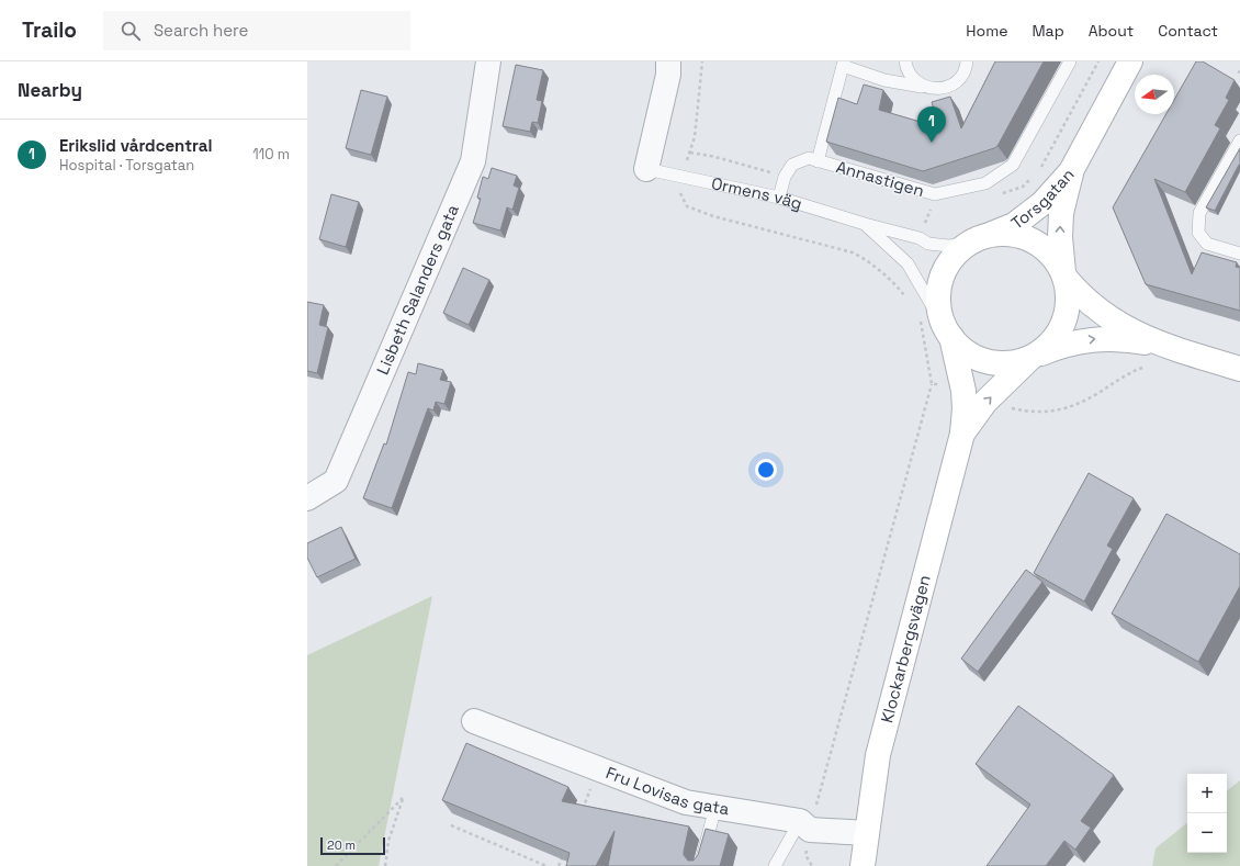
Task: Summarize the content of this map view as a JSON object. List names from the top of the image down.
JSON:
{
  "streets": {
    "main road": ["Torsgatan", "Klockarbergsvägen"],
    "street": ["Ormens väg", "Lisbeth Salanders gata", "Fru Lovisas gata"],
    "lane": ["Annastigen"]
  },
  "crossings": [
    ["Annastigen", "Ormens väg"],
    ["Ormens väg", "Torsgatan"],
    ["Ormens väg", "Klockarbergsvägen"],
    ["Torsgatan", "Klockarbergsvägen"],
    ["Klockarbergsvägen", "Fru Lovisas gata"]
  ],
  "one_way": ["Torsgatan"],
  "scale_bar": "20 m",
  "north": "left",
  "page": {
    "header": "Trailo",
    "search": "Search here",
    "nav": [
      "Home",
      "Map",
      "About",
      "Contact"
    ],
    "heading": "Nearby",
    "pins": "1",
    "list": [
      {
        "mark": "1",
        "name": "Erikslid vårdcentral",
        "note": "Hospital · Torsgatan",
        "value": "110 m"
      }
    ],
    "map_buttons": ["+", "−"],
    "scale": "20 m"
  }
}
